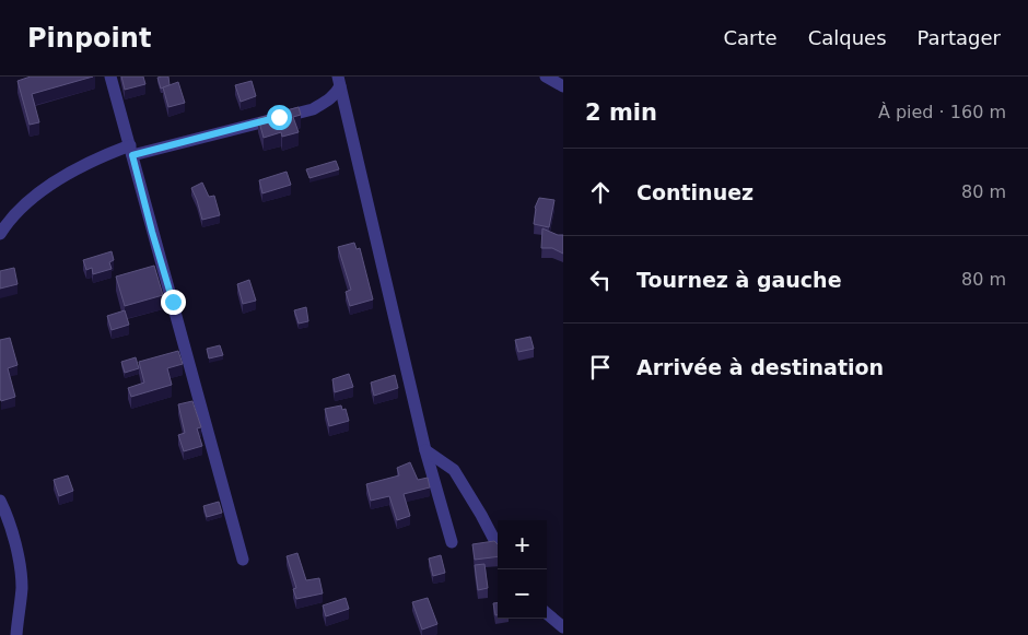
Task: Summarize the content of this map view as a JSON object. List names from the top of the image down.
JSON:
{
  "page": {
    "header": "Pinpoint",
    "nav": ["Carte", "Calques", "Partager"],
    "heading": ["2 min", "À pied · 160 m"],
    "list": [
      ["Continuez", "80 m"],
      ["Tournez à gauche", "80 m"],
      "Arrivée à destination"
    ],
    "map_buttons": ["+", "−"]
  }
}
